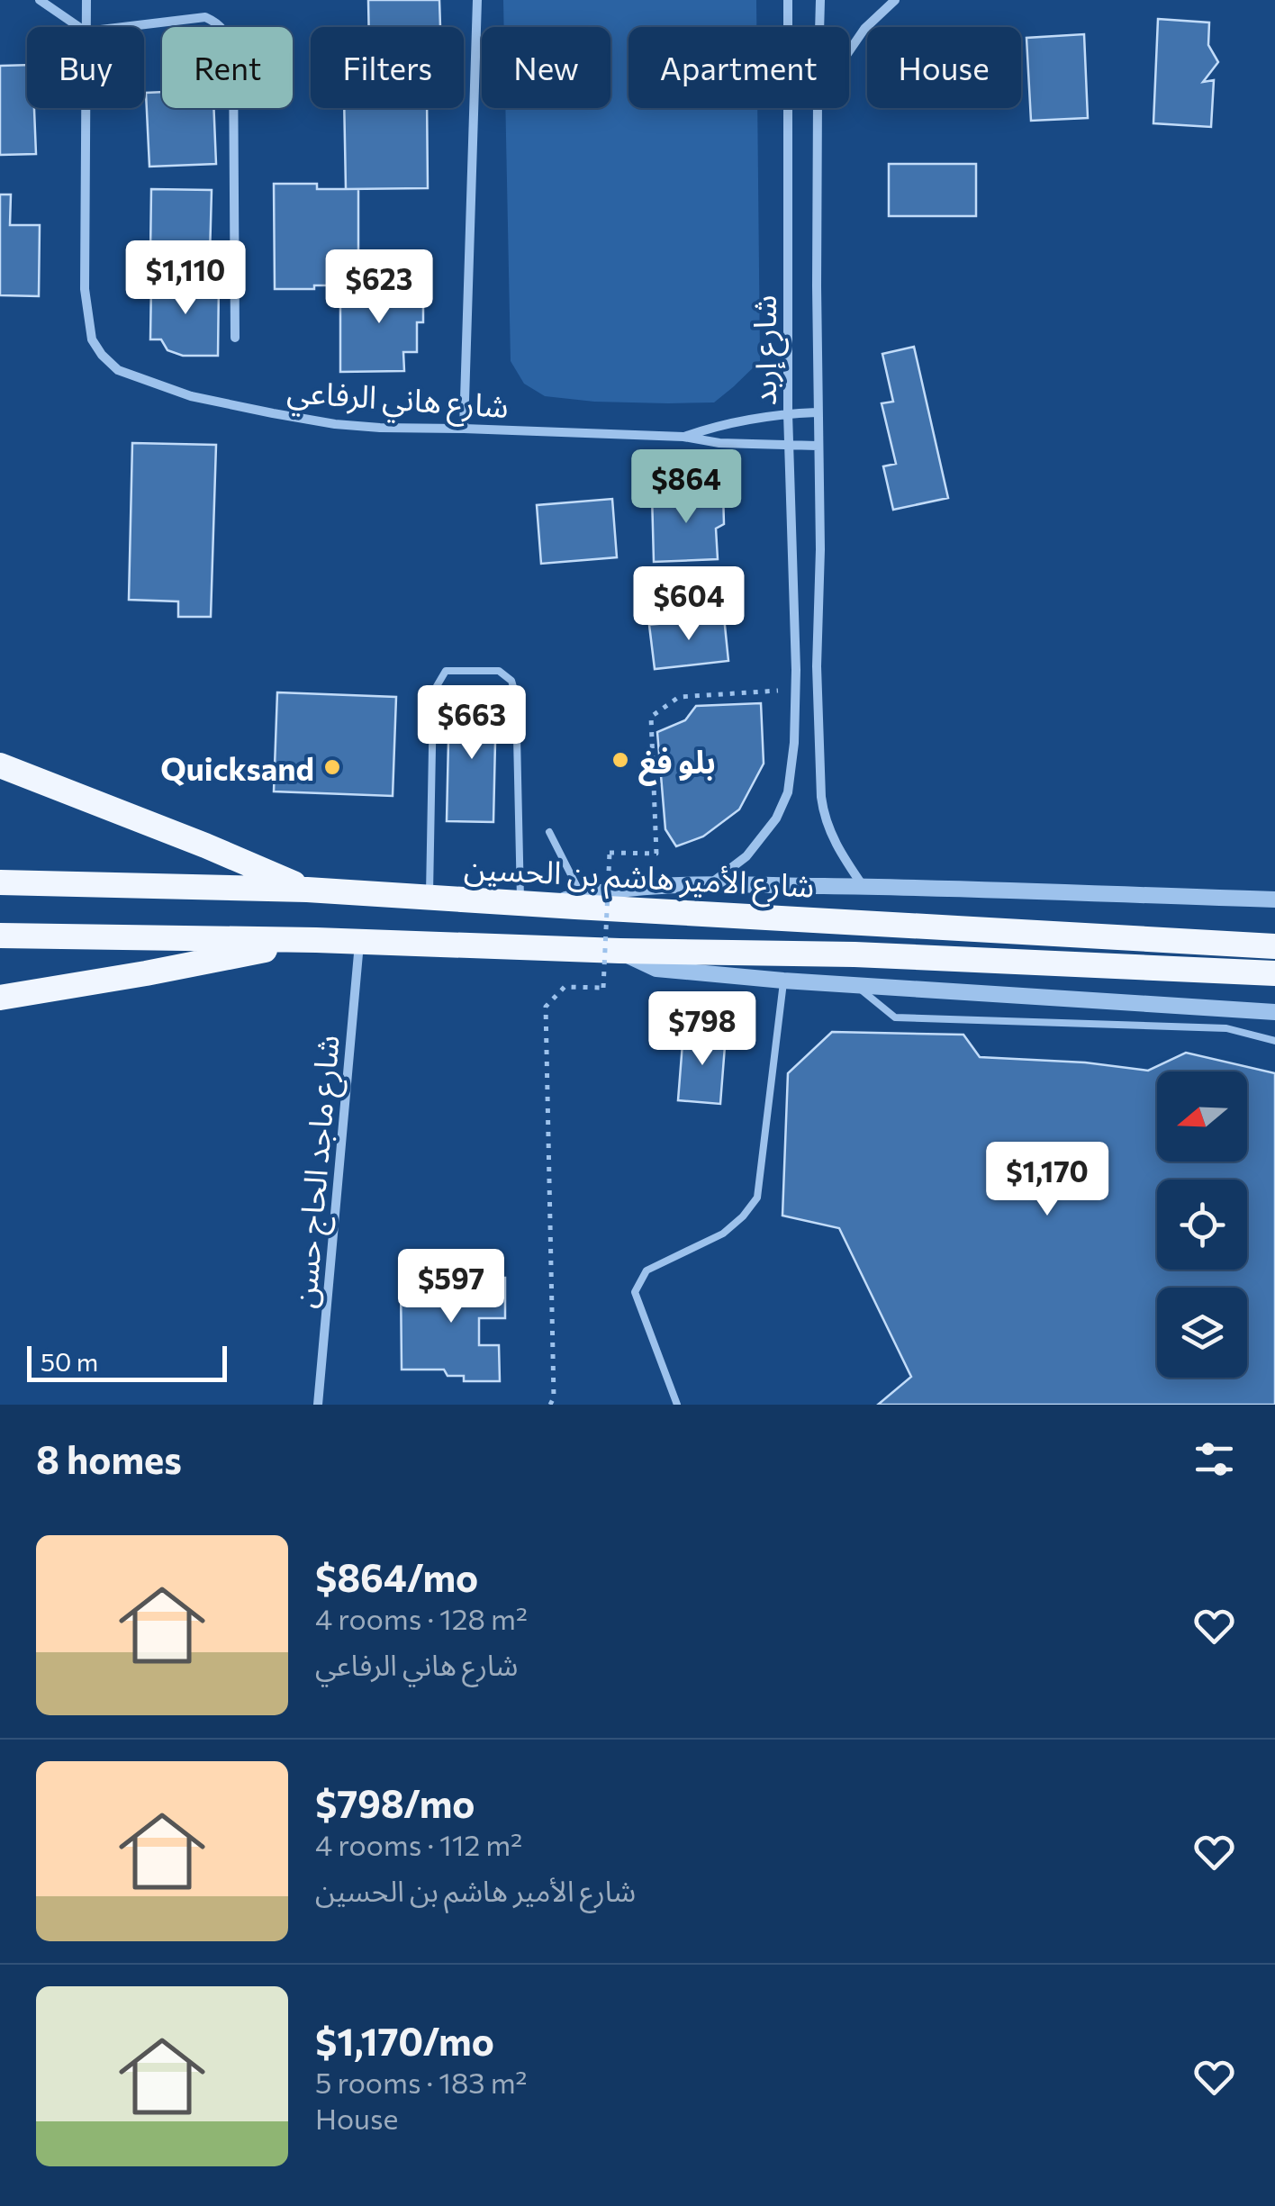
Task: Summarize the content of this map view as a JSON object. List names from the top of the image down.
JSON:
{
  "streets": {
    "highway": ["شارع الأمير هاشم بن الحسين"],
    "street": ["شارع إربد", "شارع هاني الرفاعي", "شارع ماجد الحاج حسن"]
  },
  "crossings": [
    ["شارع إربد", "شارع هاني الرفاعي"]
  ],
  "places": ["بلو فغ", "Quicksand"],
  "scale_bar": "50 m",
  "north": "left",
  "page": {
    "chip": [
      "Buy",
      "Rent",
      "Filters",
      "New",
      "Apartment",
      "House"
    ],
    "price": [
      "$1,110",
      "$623",
      "$864",
      "$604",
      "$663",
      "$798",
      "$1,170",
      "$597"
    ],
    "scale": "50 m",
    "heading": "8 homes",
    "list": [
      {
        "name": "$864/mo",
        "note": "4 rooms · 128 m² · شارع هاني الرفاعي"
      },
      {
        "name": "$798/mo",
        "note": "4 rooms · 112 m² · شارع الأمير هاشم بن الحسين"
      },
      {
        "name": "$1,170/mo",
        "note": "5 rooms · 183 m² · House"
      }
    ]
  }
}
